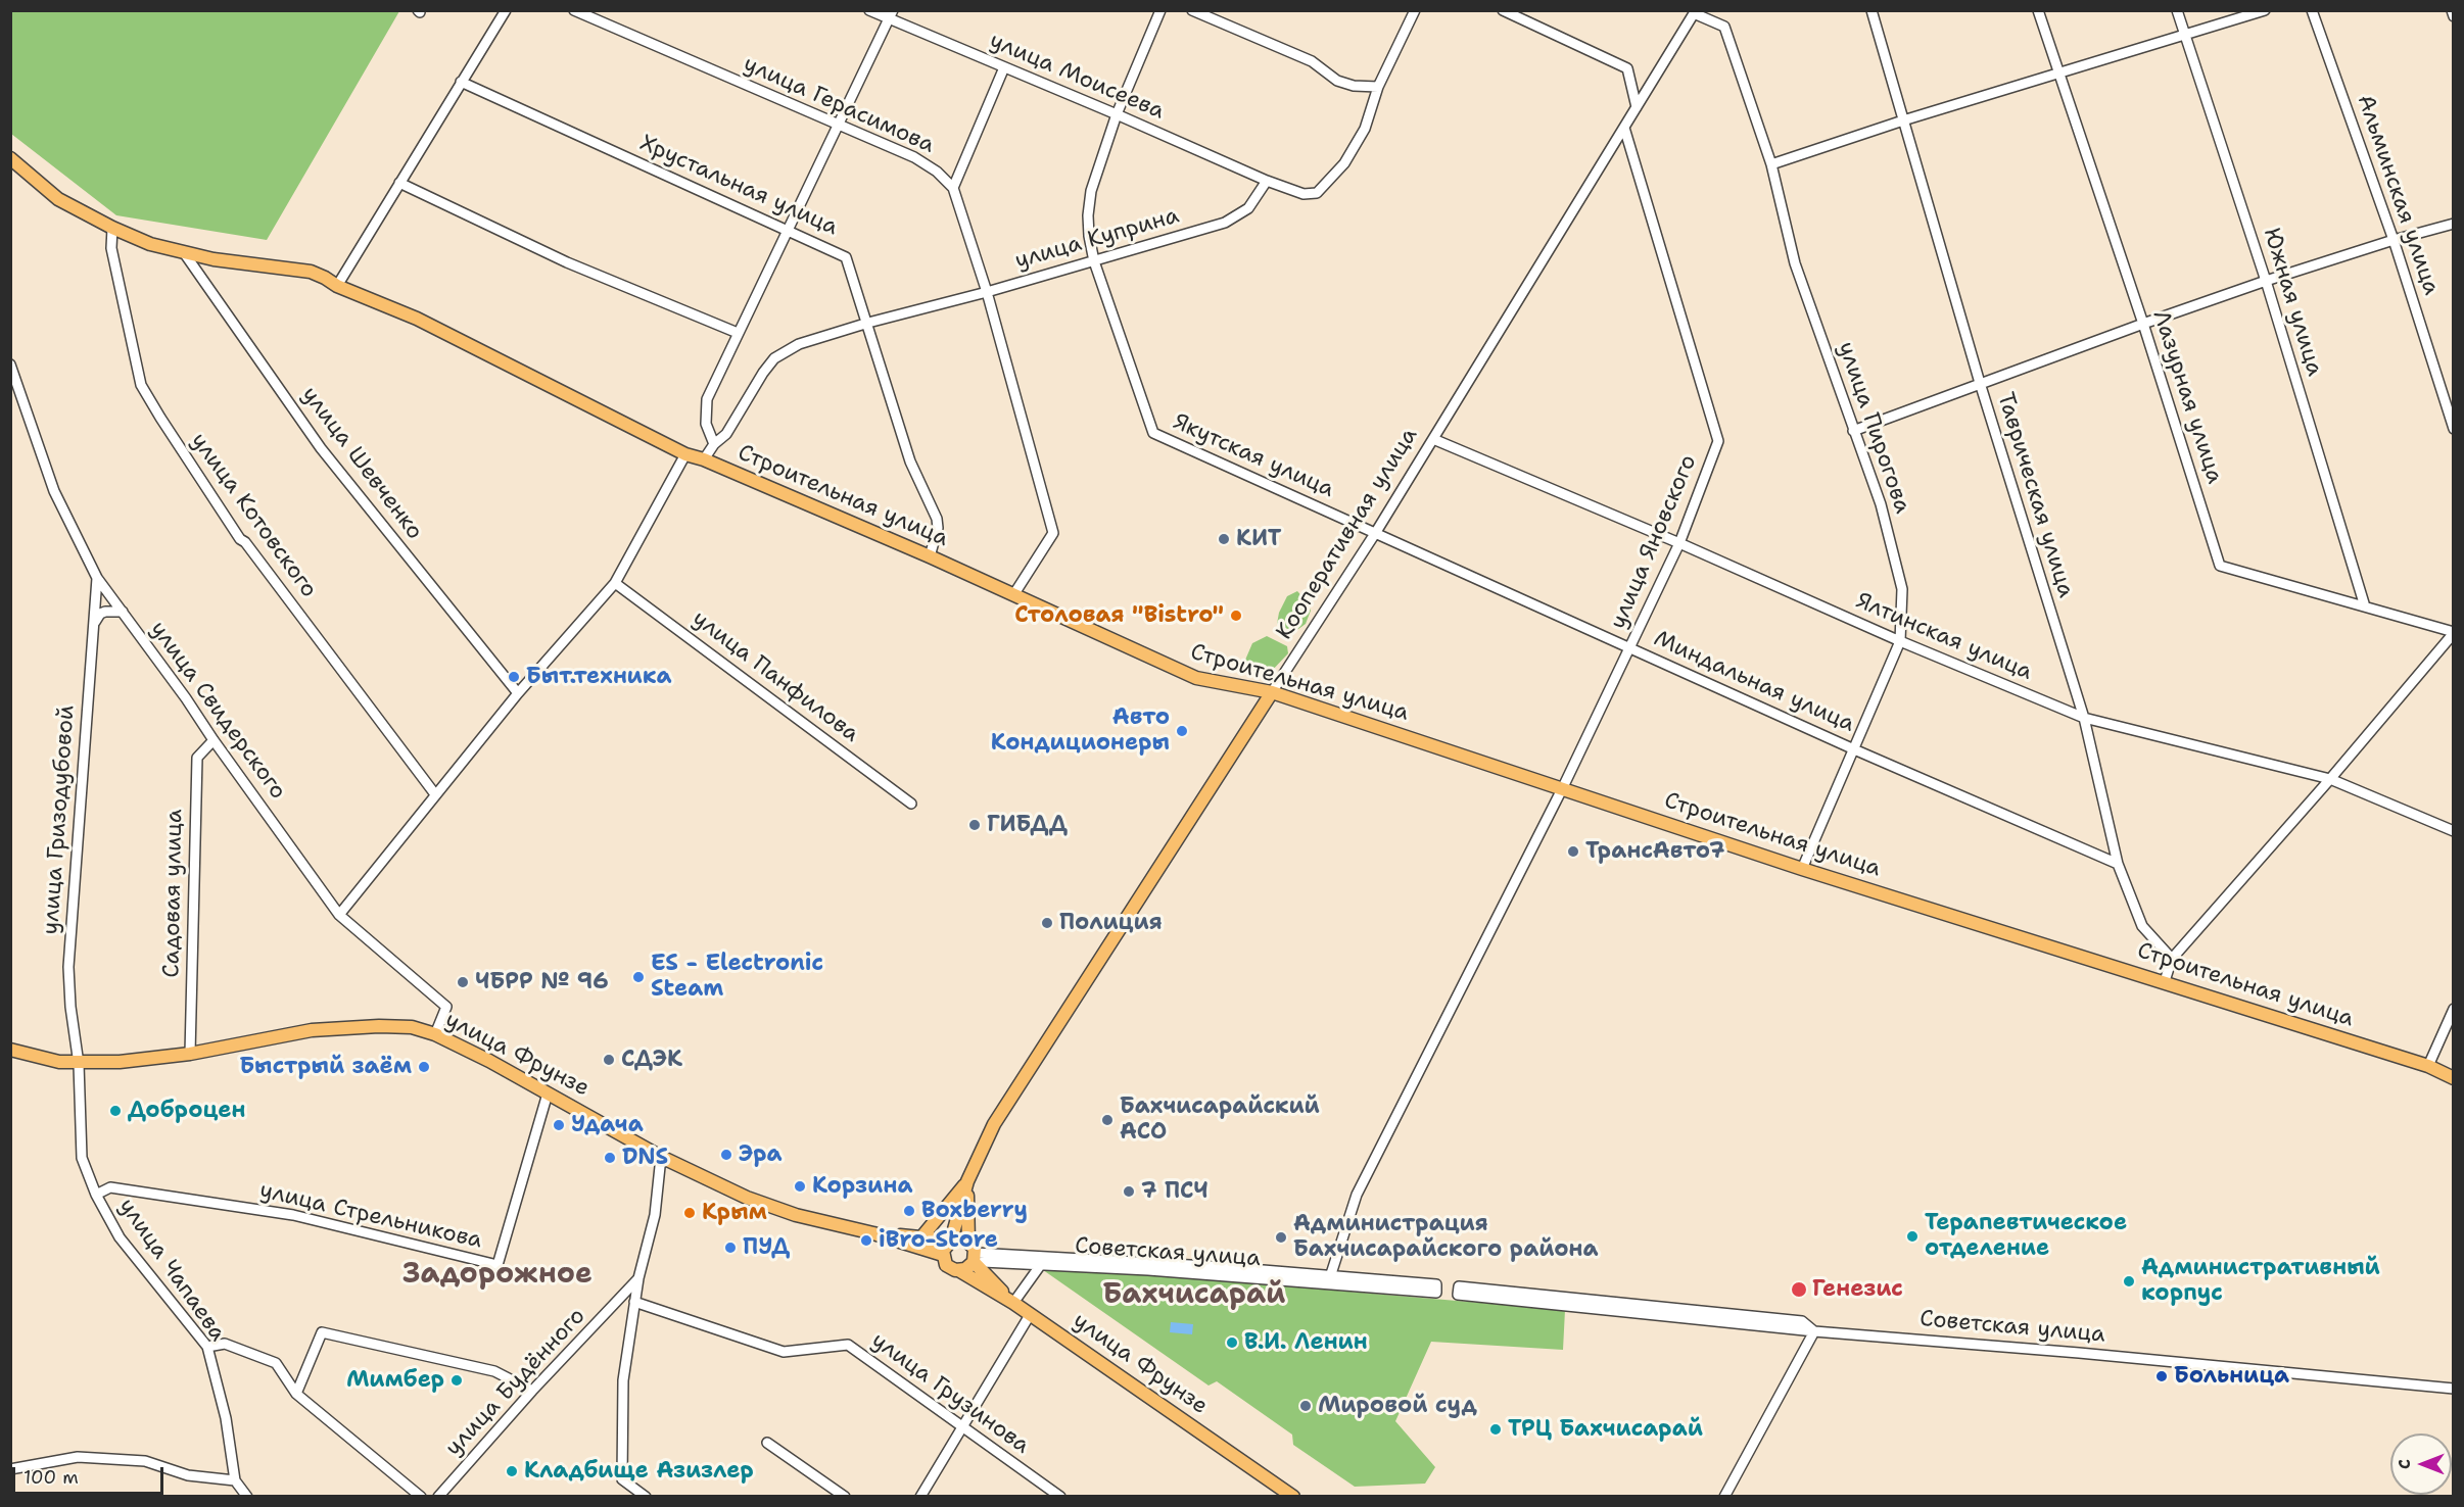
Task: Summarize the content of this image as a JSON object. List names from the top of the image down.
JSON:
{
  "streets": {
    "main road": ["Строительная улица", "Кооперативная улица", "улица Фрунзе"],
    "street": [
      "улица Моисеева",
      "улица Герасимова",
      "Хрустальная улица",
      "Альминская улица",
      "улица Куприна",
      "Южная улица",
      "Лазурная улица",
      "улица Пирогова",
      "Якутская улица",
      "улица Шевченко",
      "Таврическая улица",
      "улица Котовского",
      "улица Яновского",
      "Ялтинская улица",
      "улица Панфилова",
      "Миндальная улица",
      "улица Свидерского",
      "улица Гризодубовой",
      "Садовая улица",
      "улица Стрельникова",
      "Советская улица",
      "улица Чапаева",
      "улица Будённого",
      "улица Грузинова"
    ]
  },
  "crossings": [
    ["улица Моисеева", "улица Куприна"],
    ["улица Моисеева", "Якутская улица"],
    ["Хрустальная улица", "улица Куприна"],
    ["Хрустальная улица", "Строительная улица"],
    ["улица Куприна", "Якутская улица"],
    ["улица Куприна", "Строительная улица"],
    ["Южная улица", "Лазурная улица"],
    ["улица Пирогова", "Строительная улица"],
    ["улица Пирогова", "Кооперативная улица"],
    ["улица Пирогова", "Ялтинская улица"],
    ["улица Пирогова", "Миндальная улица"],
    ["Якутская улица", "Кооперативная улица"],
    ["Якутская улица", "Миндальная улица"],
    ["улица Шевченко", "Строительная улица"],
    ["Таврическая улица", "Ялтинская улица"],
    ["Таврическая улица", "Миндальная улица"],
    ["Строительная улица", "улица Котовского"],
    ["Строительная улица", "Кооперативная улица"],
    ["Строительная улица", "улица Яновского"],
    ["Кооперативная улица", "улица Яновского"],
    ["Кооперативная улица", "Ялтинская улица"],
    ["Кооперативная улица", "Миндальная улица"],
    ["Кооперативная улица", "улица Фрунзе"],
    ["Кооперативная улица", "Советская улица"],
    ["улица Яновского", "Ялтинская улица"],
    ["улица Яновского", "Миндальная улица"],
    ["улица Яновского", "Советская улица"],
    ["улица Свидерского", "улица Гризодубовой"],
    ["улица Свидерского", "Садовая улица"],
    ["улица Свидерского", "улица Фрунзе"],
    ["улица Гризодубовой", "улица Фрунзе"],
    ["улица Гризодубовой", "улица Чапаева"],
    ["Садовая улица", "улица Фрунзе"],
    ["улица Фрунзе", "улица Стрельникова"],
    ["улица Фрунзе", "Советская улица"],
    ["улица Фрунзе", "улица Чапаева"],
    ["улица Фрунзе", "улица Будённого"],
    ["улица Стрельникова", "улица Чапаева"]
  ],
  "districts": ["Задорожное", "Бахчисарай"],
  "places": [
    "КИТ",
    "Столовая \"Bistro\"",
    "Быт.техника",
    "Авто Кондиционеры",
    "ГИБДД",
    "ТрансАвто7",
    "Полиция",
    "ES - Electronic Steam",
    "ЧБРР № 96",
    "СДЭК",
    "Быстрый заём",
    "Доброцен",
    "Бахчисарайский АСО",
    "Удача",
    "Эра",
    "DNS",
    "Корзина",
    "7 ПСЧ",
    "Boxberry",
    "Крым",
    "Терапевтическое отделение",
    "Администрация Бахчисарайского района",
    "iBro-Store",
    "ПУД",
    "Административный корпус",
    "Генезис",
    "В.И. Ленин",
    "Больница",
    "Мимбер",
    "Мировой суд",
    "ТРЦ Бахчисарай",
    "Кладбище Азизлер"
  ],
  "scale_bar": "100 m",
  "north": "left"
}
